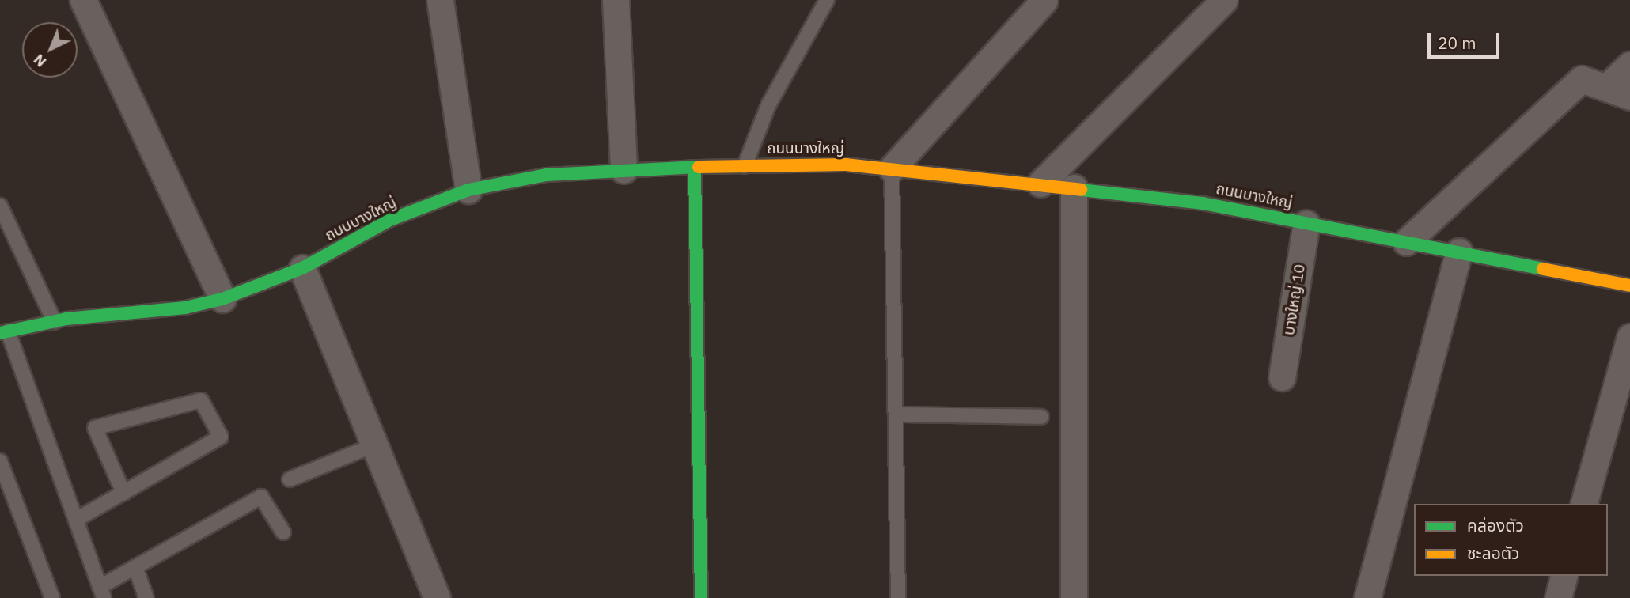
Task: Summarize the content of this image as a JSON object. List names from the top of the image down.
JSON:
{
  "streets": {
    "street": ["ถนนบางใหญ่", "บางใหญ่ 10"]
  },
  "crossings": [
    ["ถนนบางใหญ่", "บางใหญ่ 10"]
  ],
  "legend": ["คล่องตัว", "ชะลอตัว"],
  "scale_bar": "20 m",
  "north": "bottom left"
}
